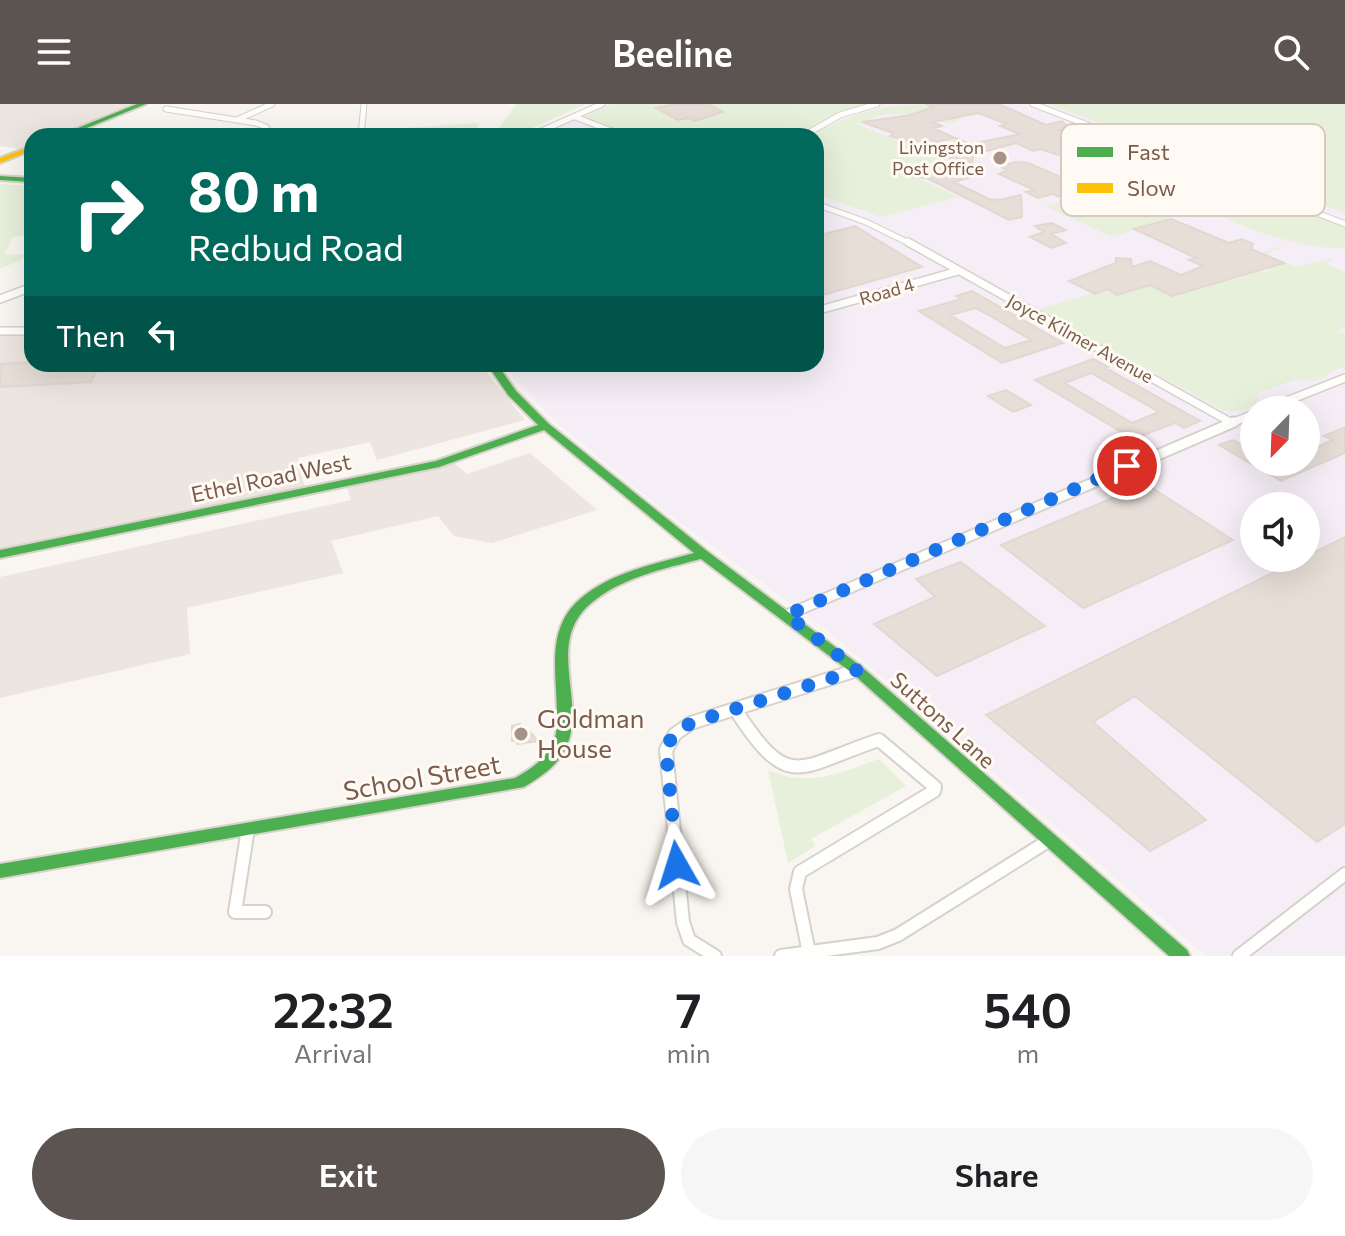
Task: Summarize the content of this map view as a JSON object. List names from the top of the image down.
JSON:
{
  "streets": {
    "street": [
      "Road 4",
      "Joyce Kilmer Avenue",
      "Ethel Road West",
      "Suttons Lane",
      "School Street"
    ]
  },
  "crossings": [
    ["Road 4", "Joyce Kilmer Avenue"],
    ["Ethel Road West", "Suttons Lane"],
    ["Suttons Lane", "School Street"]
  ],
  "places": ["Livingston Post Office", "Goldman House"],
  "legend": ["Fast", "Slow"],
  "north": "bottom left",
  "page": {
    "header": "Beeline",
    "turn": ["80 m", "Redbud Road"],
    "then": "Then",
    "eta": [
      "22:32",
      "Arrival",
      "7",
      "min",
      "540",
      "m"
    ],
    "buttons": ["Exit", "Share"]
  }
}
